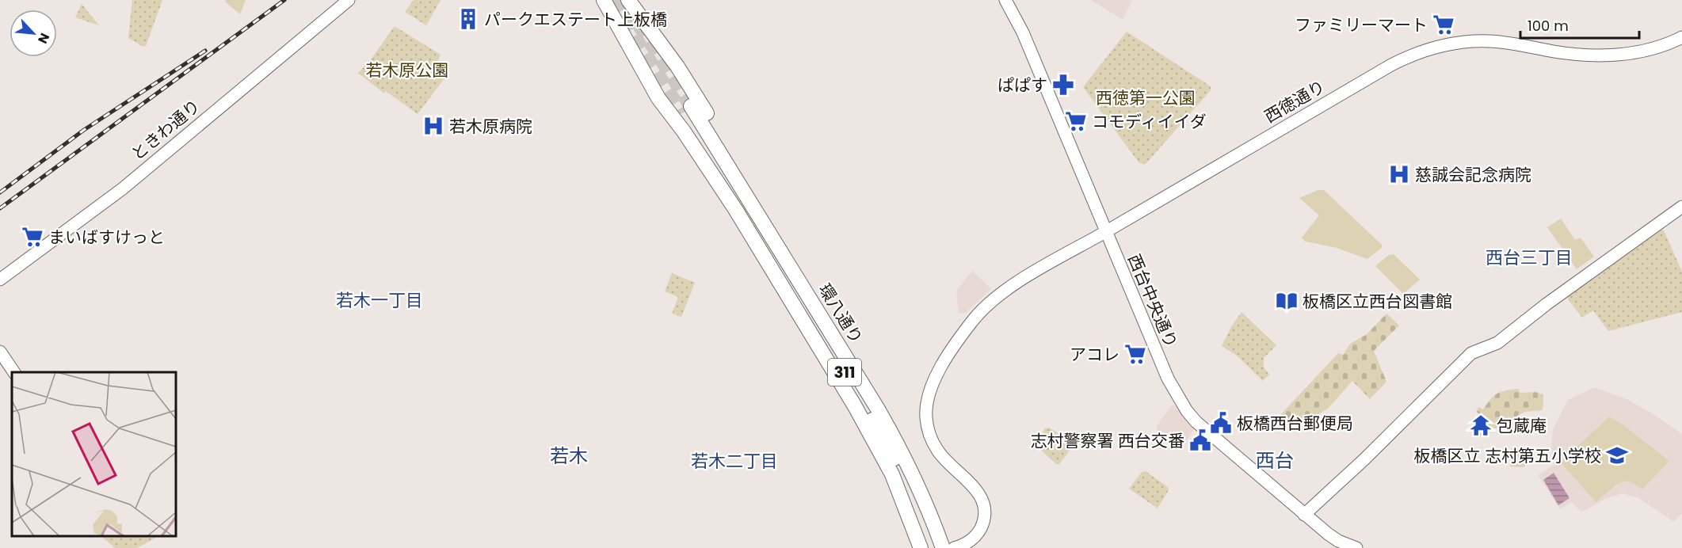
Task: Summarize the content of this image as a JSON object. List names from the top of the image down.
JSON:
{
  "streets": {
    "main road": ["環八通り", "311"],
    "street": ["西徳通り", "ときわ通り", "西台中央通り"]
  },
  "crossings": [
    ["西徳通り", "西台中央通り"]
  ],
  "districts": [
    "西台三丁目",
    "若木一丁目",
    "若木",
    "西台",
    "若木二丁目"
  ],
  "parks": ["若木原公園", "西徳第一公園"],
  "places": {
    "building": ["パークエステート上板橋"],
    "supermarket": [
      "ファミリーマート",
      "コモディイイダ",
      "まいばすけっと",
      "アコレ"
    ],
    "pharmacy": ["ぱぱす"],
    "hospital": ["若木原病院", "慈誠会記念病院"],
    "library": ["板橋区立西台図書館"],
    "public building": ["板橋西台郵便局", "志村警察署 西台交番"],
    "temple": ["包蔵庵"],
    "school or university": ["板橋区立 志村第五小学校"]
  },
  "scale_bar": "100 m",
  "north": "bottom right"
}
